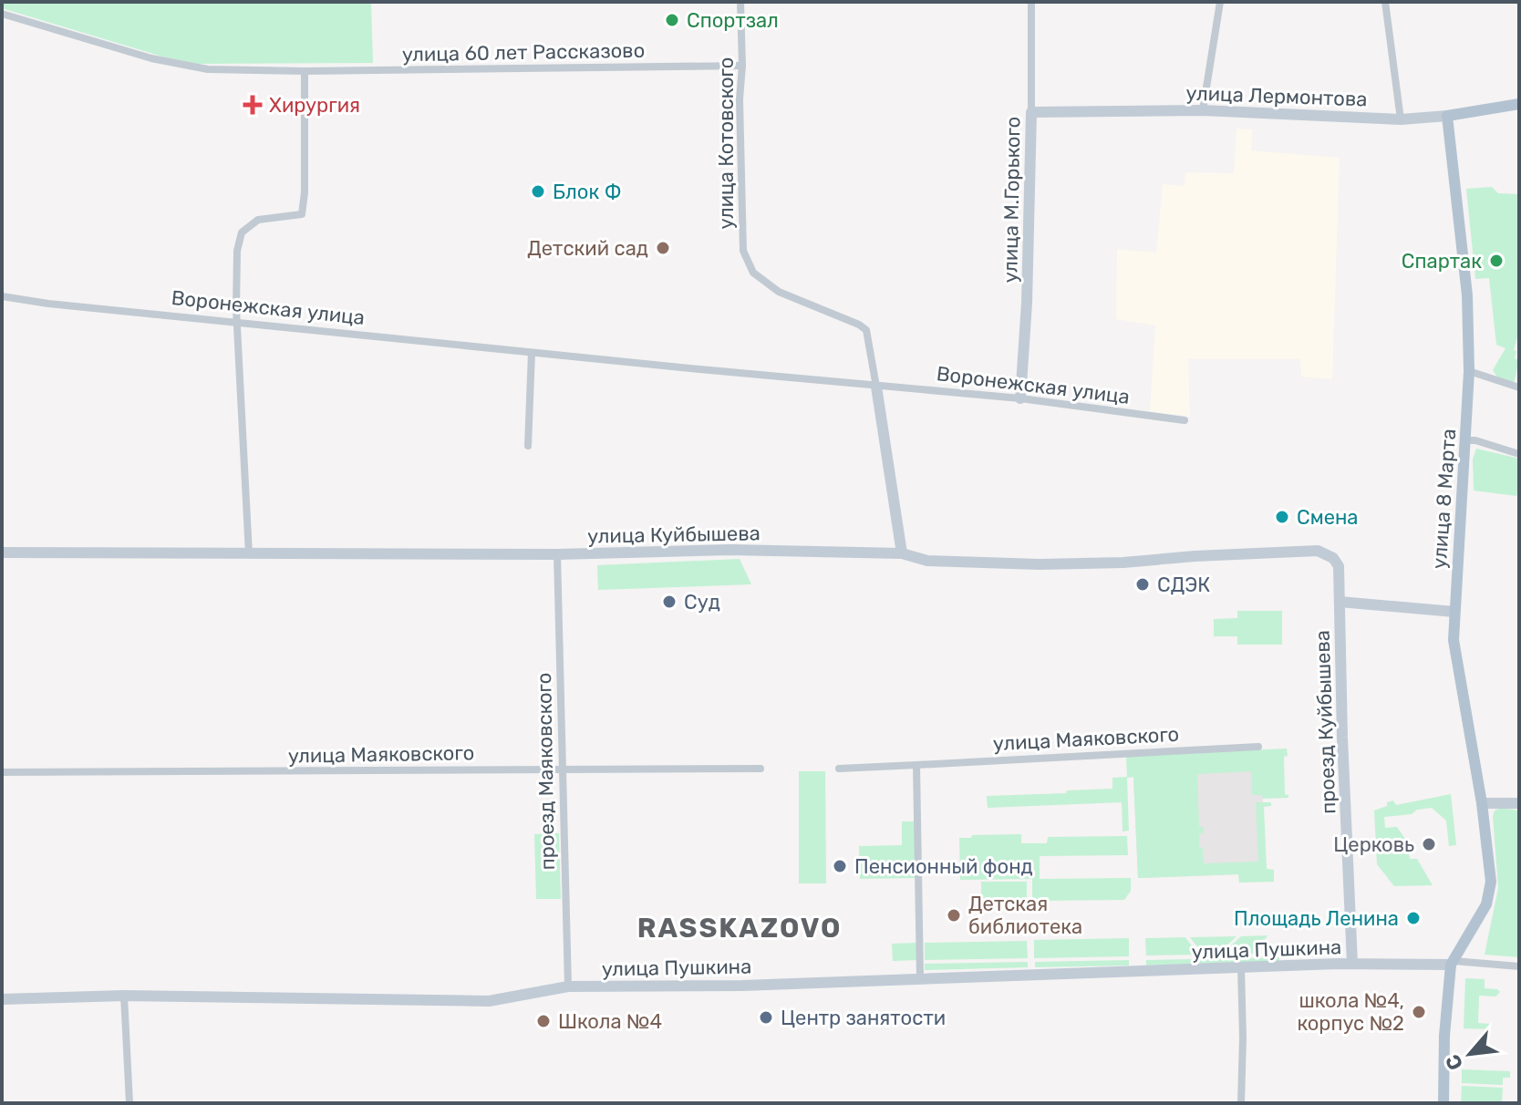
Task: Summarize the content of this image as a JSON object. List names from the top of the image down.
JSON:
{
  "streets": {
    "main road": ["улица Лермонтова", "улица 8 Марта"],
    "street": [
      "улица 60 лет Рассказово",
      "улица Котовского",
      "улица М.Горького",
      "Воронежская улица",
      "улица Куйбышева",
      "проезд Куйбышева",
      "улица Маяковского",
      "проезд Маяковского",
      "улица Пушкина"
    ]
  },
  "crossings": [
    ["улица 60 лет Рассказово", "улица Котовского"],
    ["улица Лермонтова", "улица М.Горького"],
    ["улица Лермонтова", "улица 8 Марта"],
    ["улица Котовского", "Воронежская улица"],
    ["улица М.Горького", "Воронежская улица"],
    ["улица Куйбышева", "проезд Куйбышева"],
    ["улица Куйбышева", "проезд Маяковского"],
    ["проезд Куйбышева", "улица Пушкина"],
    ["улица Маяковского", "проезд Маяковского"],
    ["проезд Маяковского", "улица Пушкина"]
  ],
  "districts": ["RASSKAZOVO"],
  "places": {
    "other": [
      "Спортзал",
      "Блок Ф",
      "Детский сад",
      "Спартак",
      "Смена",
      "СДЭК",
      "Суд",
      "Церковь",
      "Пенсионный фонд",
      "Детская библиотека",
      "Площадь Ленина",
      "школа №4, корпус №2",
      "Центр занятости",
      "Школа №4"
    ],
    "health": ["Хирургия"]
  },
  "north": "bottom left"
}
